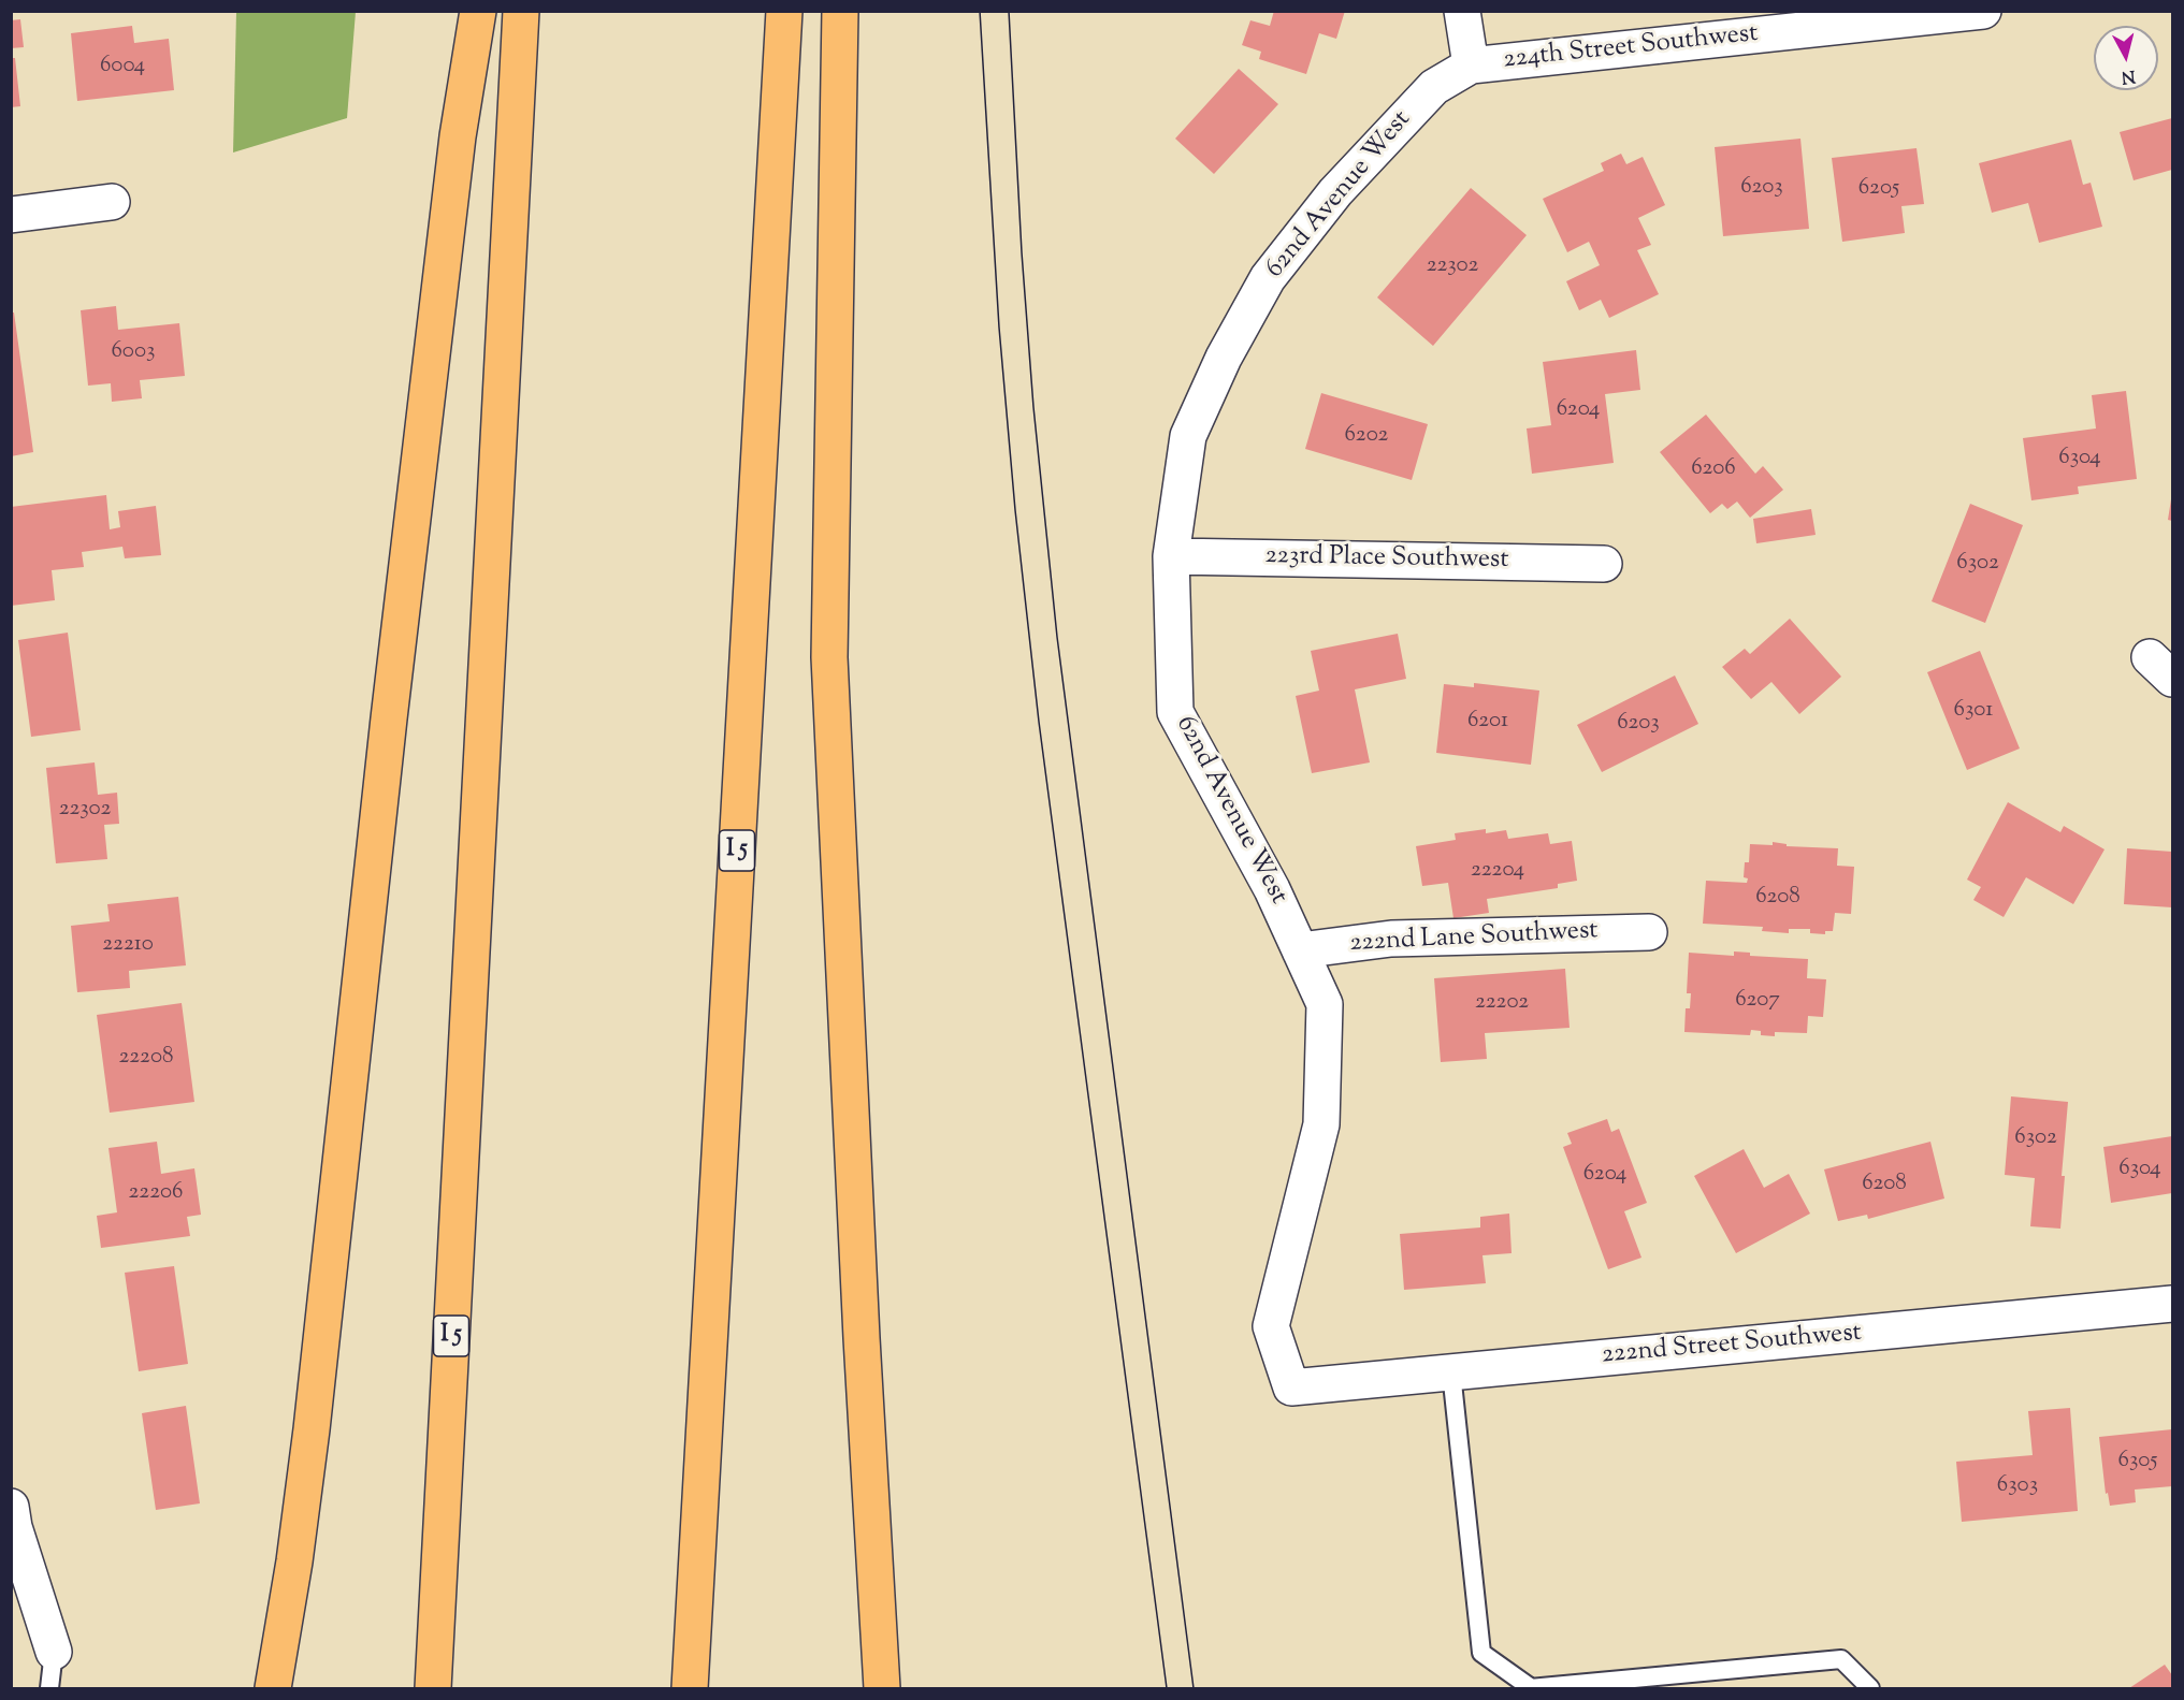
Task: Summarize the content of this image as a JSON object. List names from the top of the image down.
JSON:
{
  "streets": {
    "highway": ["I 5"],
    "street": [
      "224th Street Southwest",
      "62nd Avenue West",
      "223rd Place Southwest",
      "222nd Lane Southwest",
      "222nd Street Southwest"
    ]
  },
  "crossings": [
    ["224th Street Southwest", "62nd Avenue West"],
    ["62nd Avenue West", "223rd Place Southwest"],
    ["62nd Avenue West", "222nd Lane Southwest"],
    ["62nd Avenue West", "222nd Street Southwest"]
  ],
  "house_numbers": [
    "6004",
    "6203",
    "6205",
    "22302",
    "6003",
    "6204",
    "6202",
    "6304",
    "6206",
    "6302",
    "6301",
    "6201",
    "6203",
    "22302",
    "22204",
    "6208",
    "22210",
    "6207",
    "22202",
    "22208",
    "6302",
    "6304",
    "6204",
    "6208",
    "22206",
    "6305",
    "6303"
  ],
  "north": "bottom"
}
